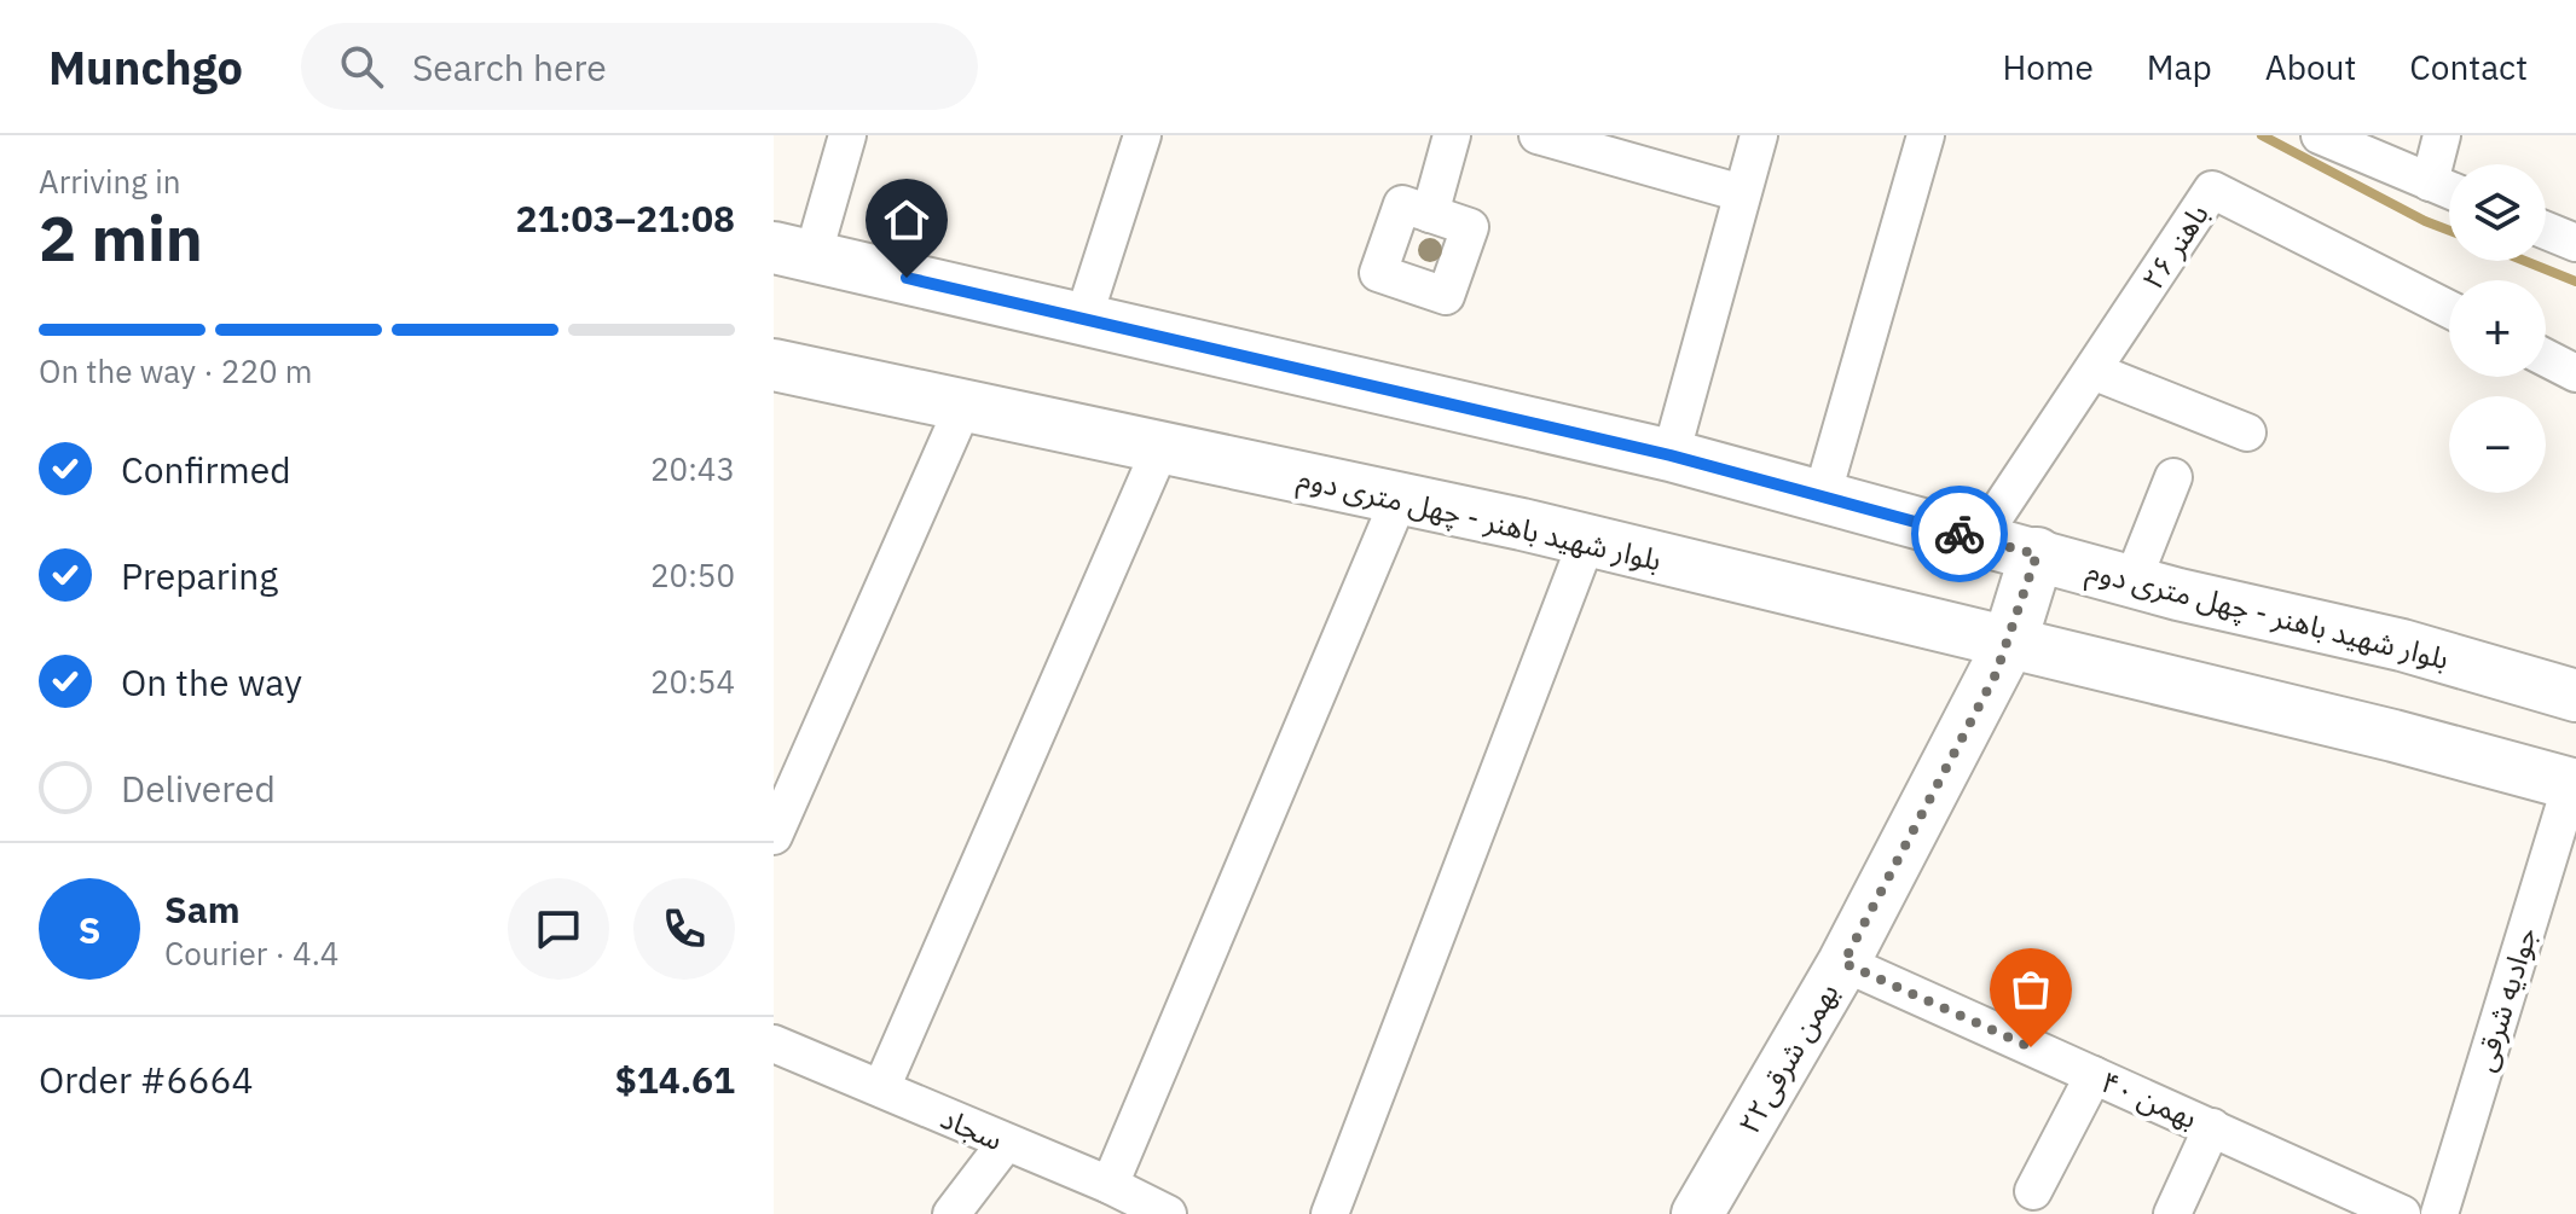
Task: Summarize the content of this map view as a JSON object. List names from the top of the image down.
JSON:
{
  "streets": {
    "street": [
      "باهنر ۲۶",
      "بلوار شهید باهنر - چهل متری دوم",
      "جوادیه شرقی",
      "۲۲بهمن شرقی",
      "بهمن ۴۰",
      "سجاد"
    ]
  },
  "crossings": [
    ["باهنر ۲۶", "بلوار شهید باهنر - چهل متری دوم"],
    ["بلوار شهید باهنر - چهل متری دوم", "جوادیه شرقی"],
    ["بلوار شهید باهنر - چهل متری دوم", "۲۲بهمن شرقی"],
    ["۲۲بهمن شرقی", "بهمن ۴۰"]
  ],
  "page": {
    "header": "Munchgo",
    "search": "Search here",
    "nav": [
      "Home",
      "Map",
      "About",
      "Contact"
    ],
    "heading": ["2 min", "Arriving in", "21:03–21:08"],
    "panel": [
      "Sam",
      "Courier · 4.4",
      "Order #6664",
      "$14.61"
    ],
    "map_buttons": ["+", "−"],
    "bar": "On the way · 220 m",
    "list": [
      ["Confirmed", "20:43"],
      ["Preparing", "20:50"],
      ["On the way", "20:54"],
      "Delivered"
    ],
    "round": "S"
  }
}
